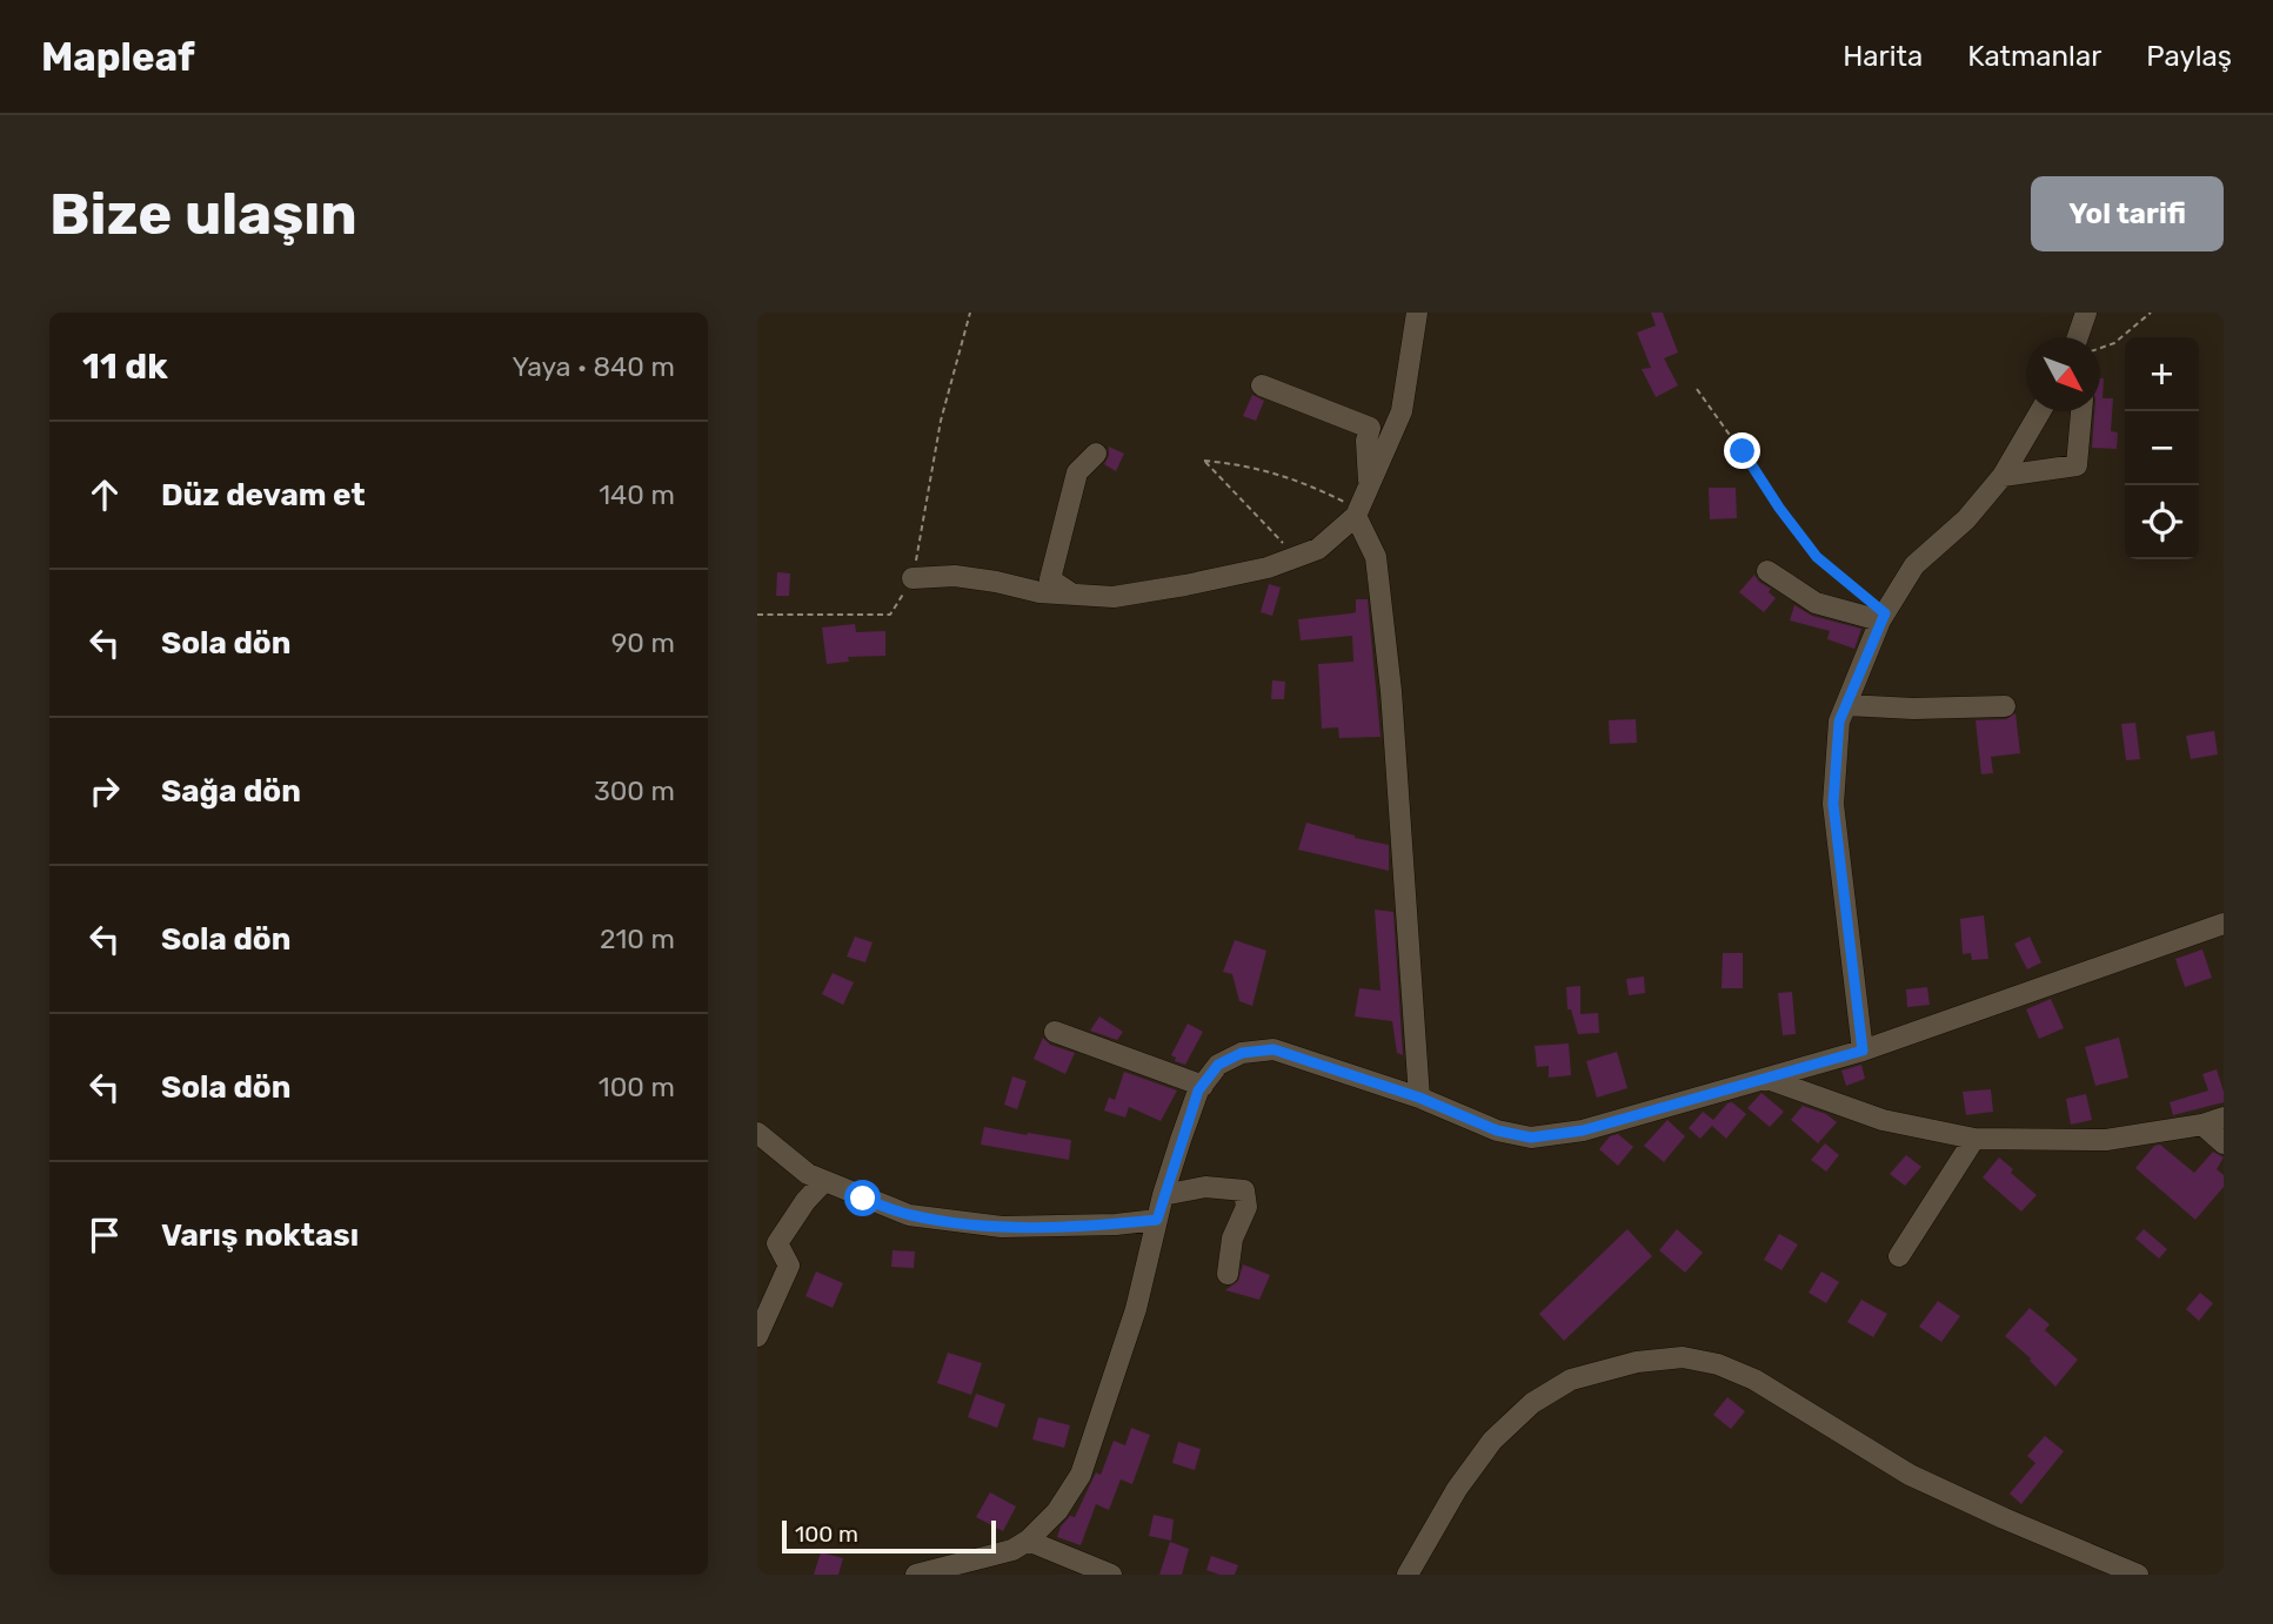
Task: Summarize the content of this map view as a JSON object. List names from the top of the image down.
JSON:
{
  "scale_bar": "100 m",
  "north": "bottom right",
  "page": {
    "header": "Mapleaf",
    "nav": ["Harita", "Katmanlar", "Paylaş"],
    "buttons": "Yol tarifi",
    "title": "Bize ulaşın",
    "heading": ["11 dk", "Yaya · 840 m"],
    "map_buttons": ["+", "−"],
    "list": [
      ["Düz devam et", "140 m"],
      ["Sola dön", "90 m"],
      ["Sağa dön", "300 m"],
      ["Sola dön", "210 m"],
      ["Sola dön", "100 m"],
      "Varış noktası"
    ],
    "scale": "100 m"
  }
}
